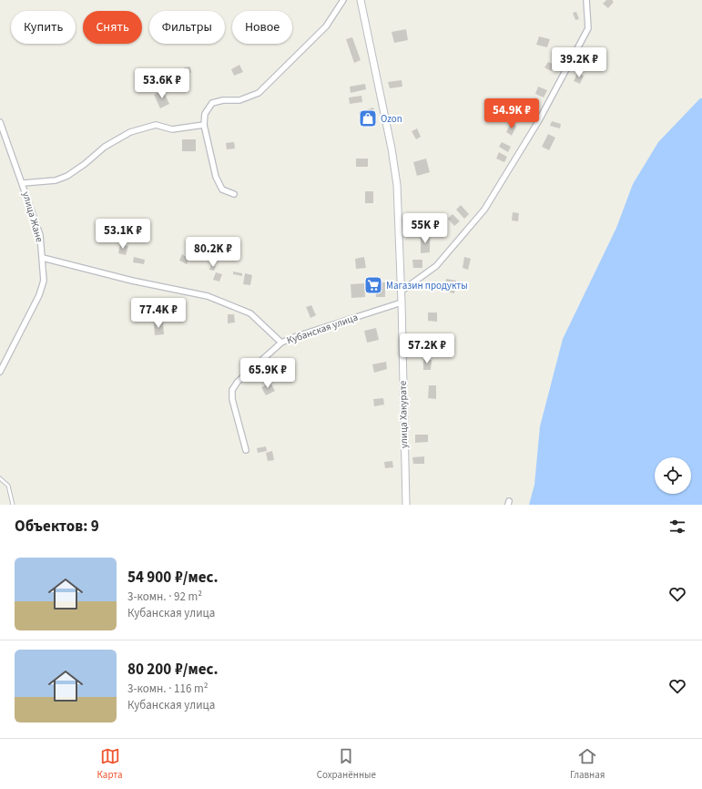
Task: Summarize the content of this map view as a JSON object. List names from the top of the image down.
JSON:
{
  "streets": {
    "street": ["улица Жане", "Кубанская улица", "улица Хакурате"]
  },
  "crossings": [
    ["улица Жане", "Кубанская улица"],
    ["Кубанская улица", "улица Хакурате"]
  ],
  "places": {
    "shop": ["Ozon"],
    "supermarket": ["Магазин продукты"]
  },
  "page": {
    "chip": [
      "Купить",
      "Снять",
      "Фильтры",
      "Новое"
    ],
    "price": [
      "39.2K ₽",
      "53.6K ₽",
      "54.9K ₽",
      "55K ₽",
      "53.1K ₽",
      "80.2K ₽",
      "77.4K ₽",
      "57.2K ₽",
      "65.9K ₽"
    ],
    "heading": "Объектов: 9",
    "list": [
      {
        "name": "54 900 ₽/мес.",
        "note": "3-комн. · 92 m² · Кубанская улица"
      },
      {
        "name": "80 200 ₽/мес.",
        "note": "3-комн. · 116 m² · Кубанская улица"
      }
    ],
    "tabs": ["Карта", "Сохранённые", "Главная"]
  }
}
